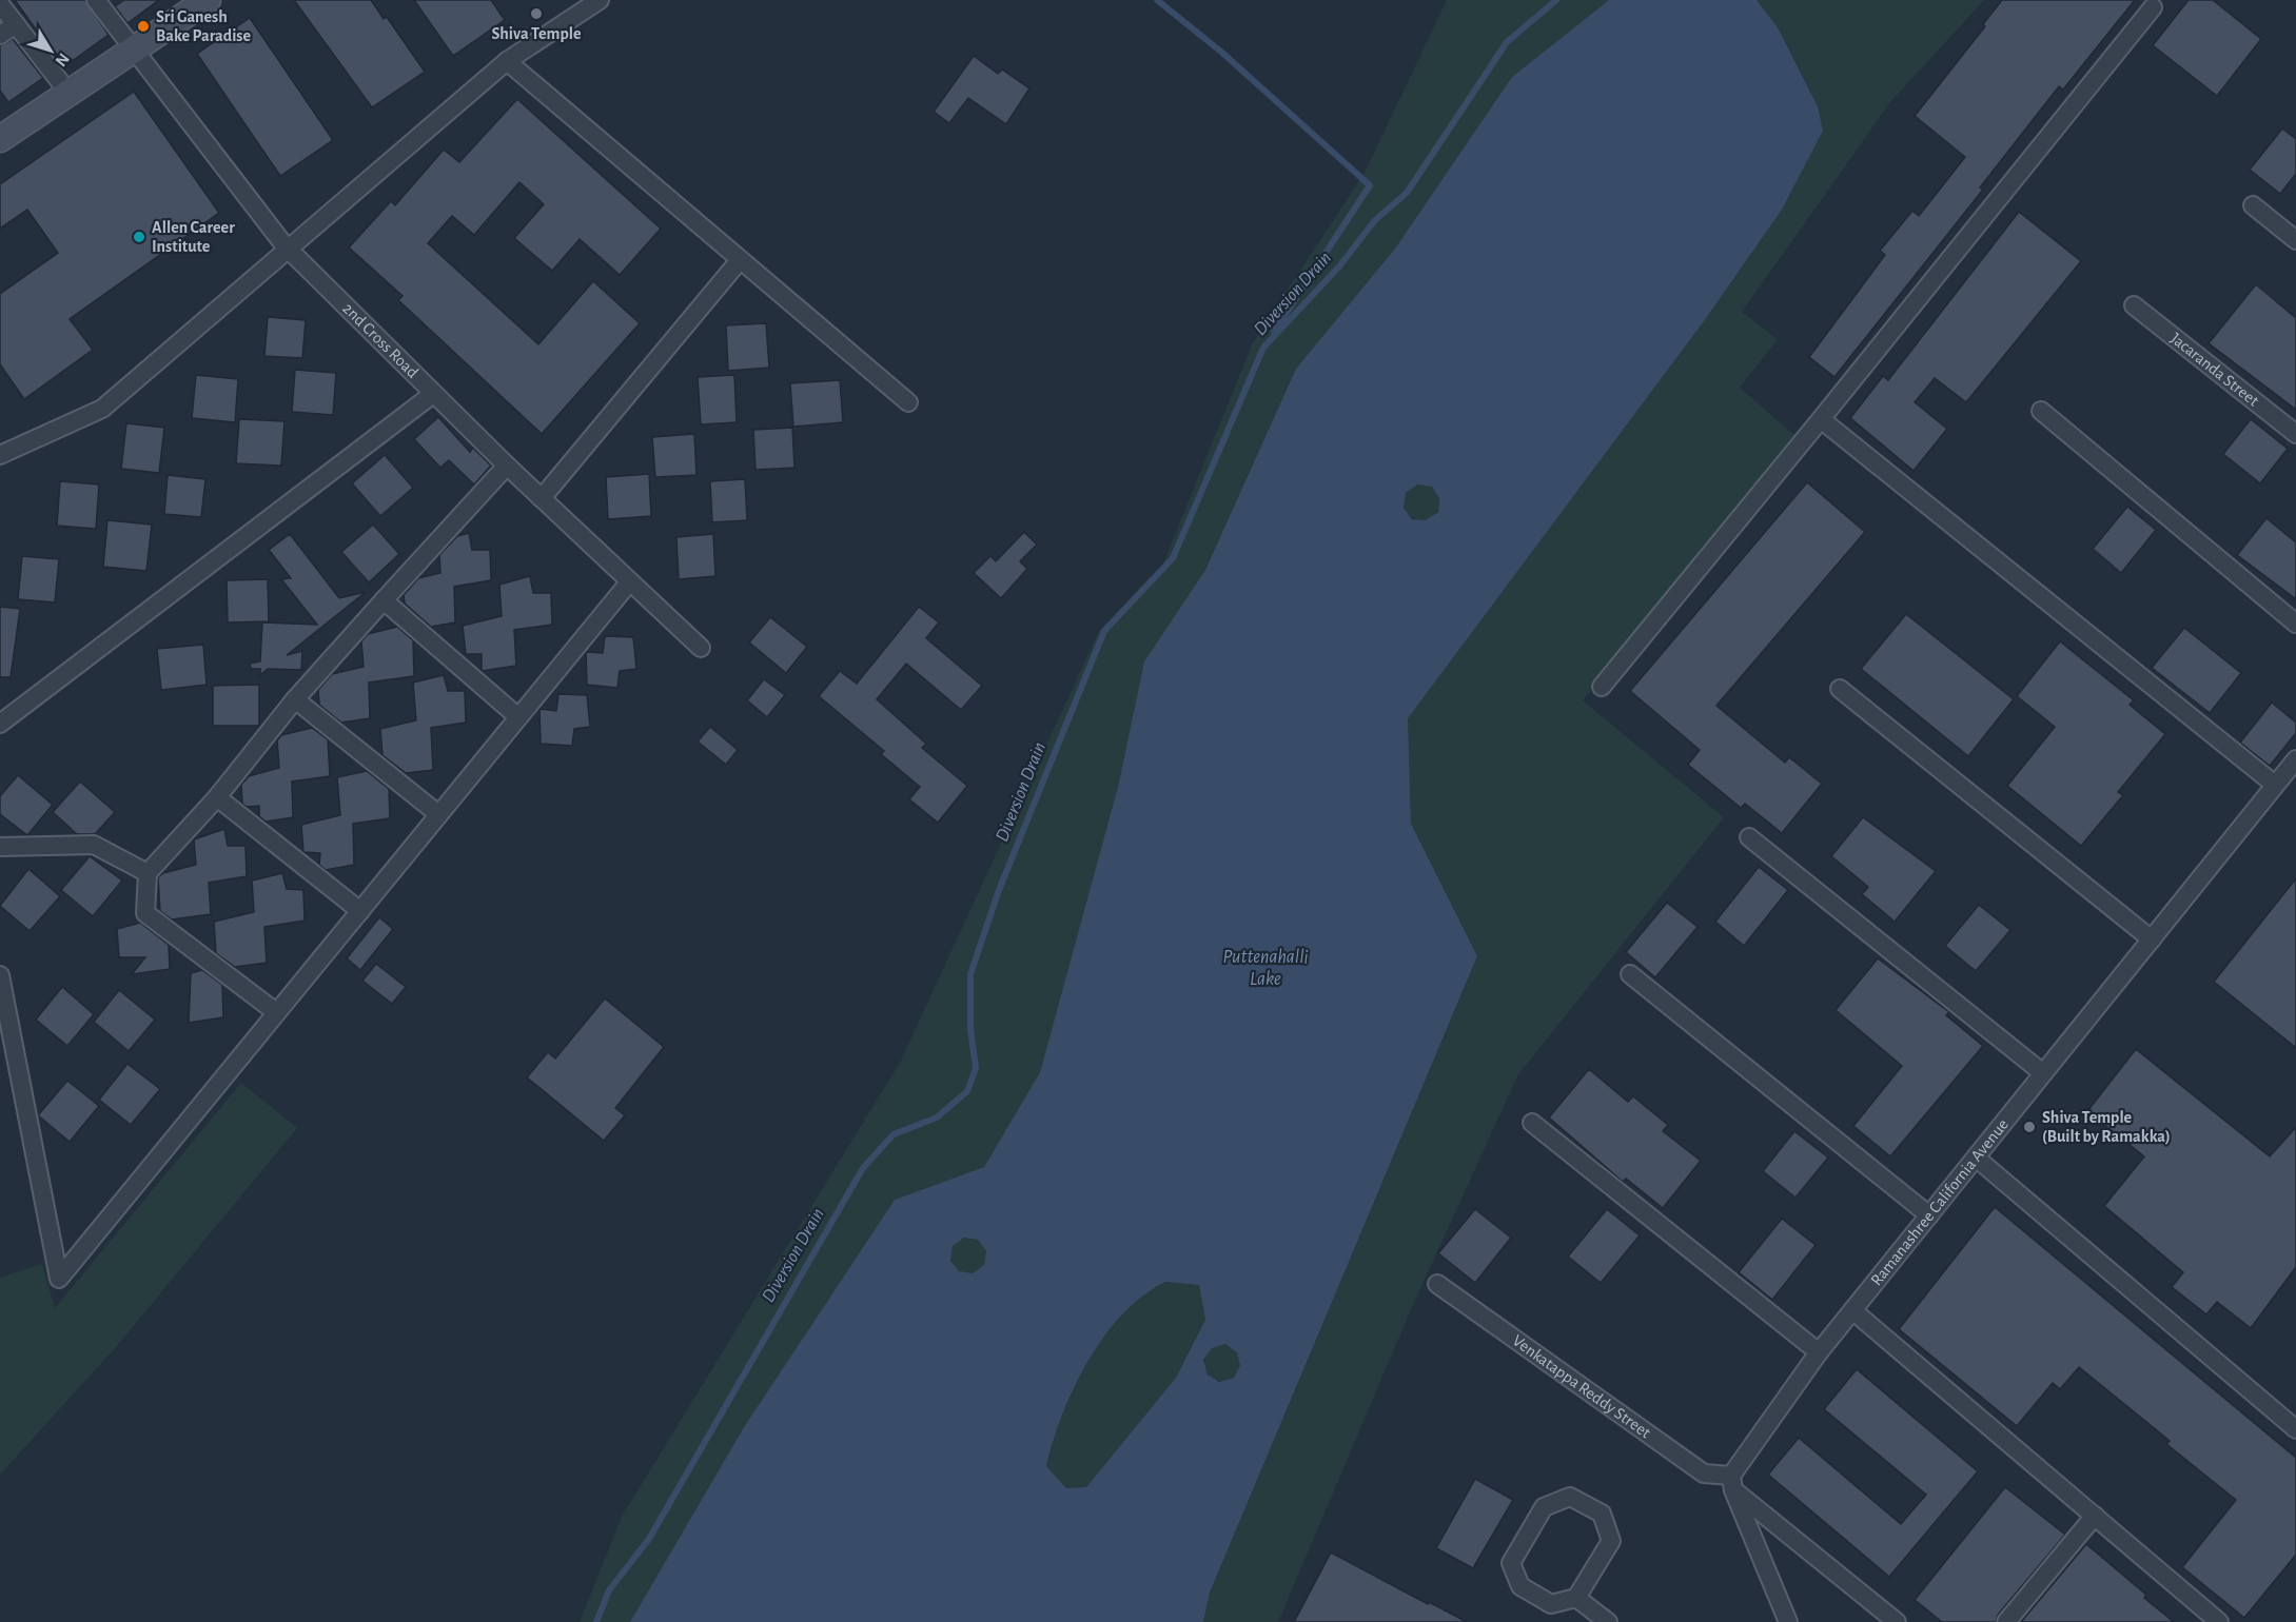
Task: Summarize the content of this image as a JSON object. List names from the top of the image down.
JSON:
{
  "streets": {
    "street": [
      "2nd Cross Road",
      "Jacaranda Street",
      "Ramanashree California Avenue",
      "Venkatappa Reddy Street"
    ]
  },
  "crossings": [
    ["Ramanashree California Avenue", "Venkatappa Reddy Street"]
  ],
  "water": ["Diversion Drain", "Puttenahalli Lake"],
  "places": [
    "Shiva Temple",
    "Sri Ganesh Bake Paradise",
    "Allen Career Institute",
    "Shiva Temple (Built by Ramakka)"
  ],
  "north": "bottom right"
}
